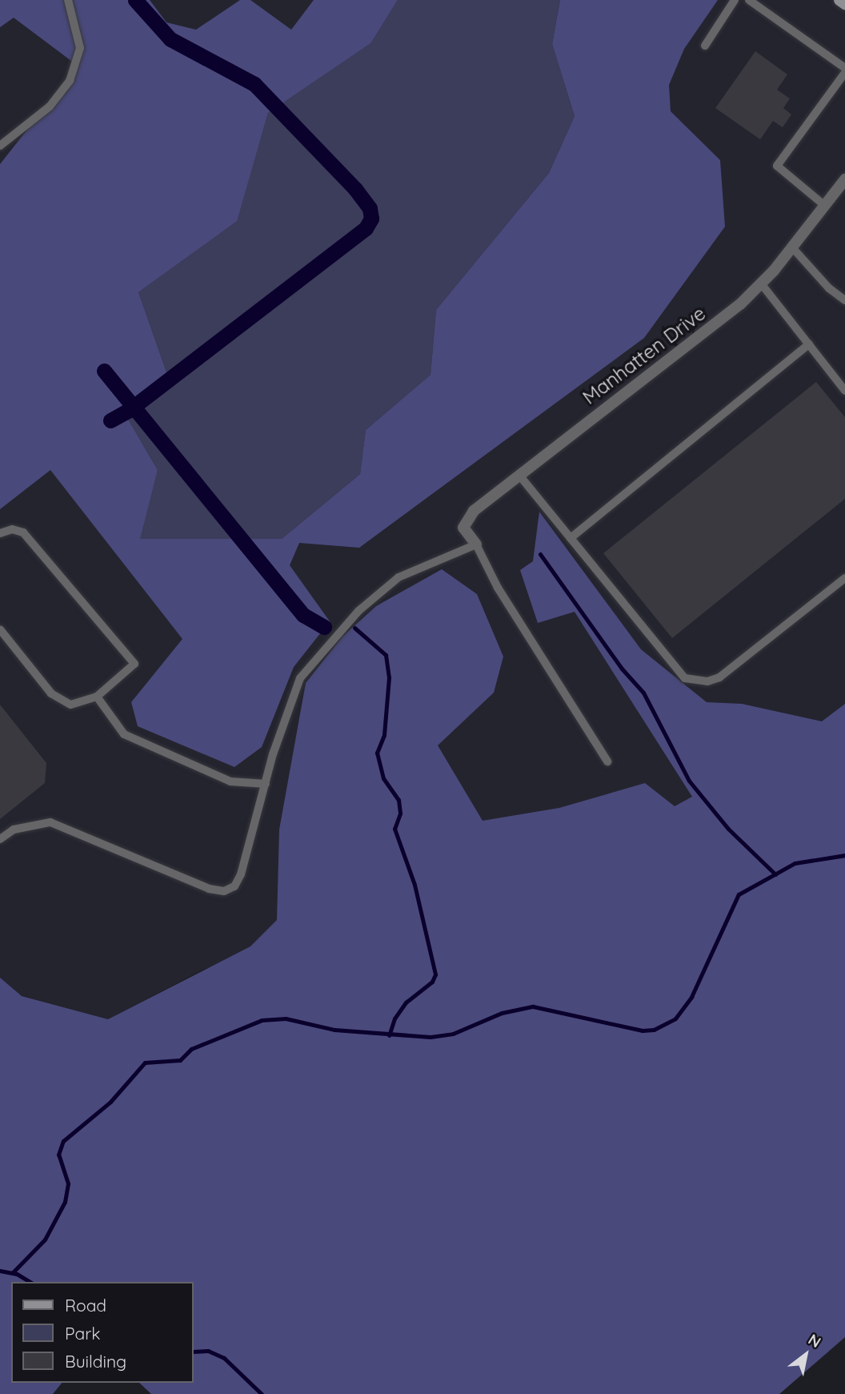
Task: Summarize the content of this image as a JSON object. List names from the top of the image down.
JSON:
{
  "streets": {
    "street": ["Manhatten Drive"]
  },
  "legend": ["Road", "Park", "Building"],
  "north": "top right"
}
